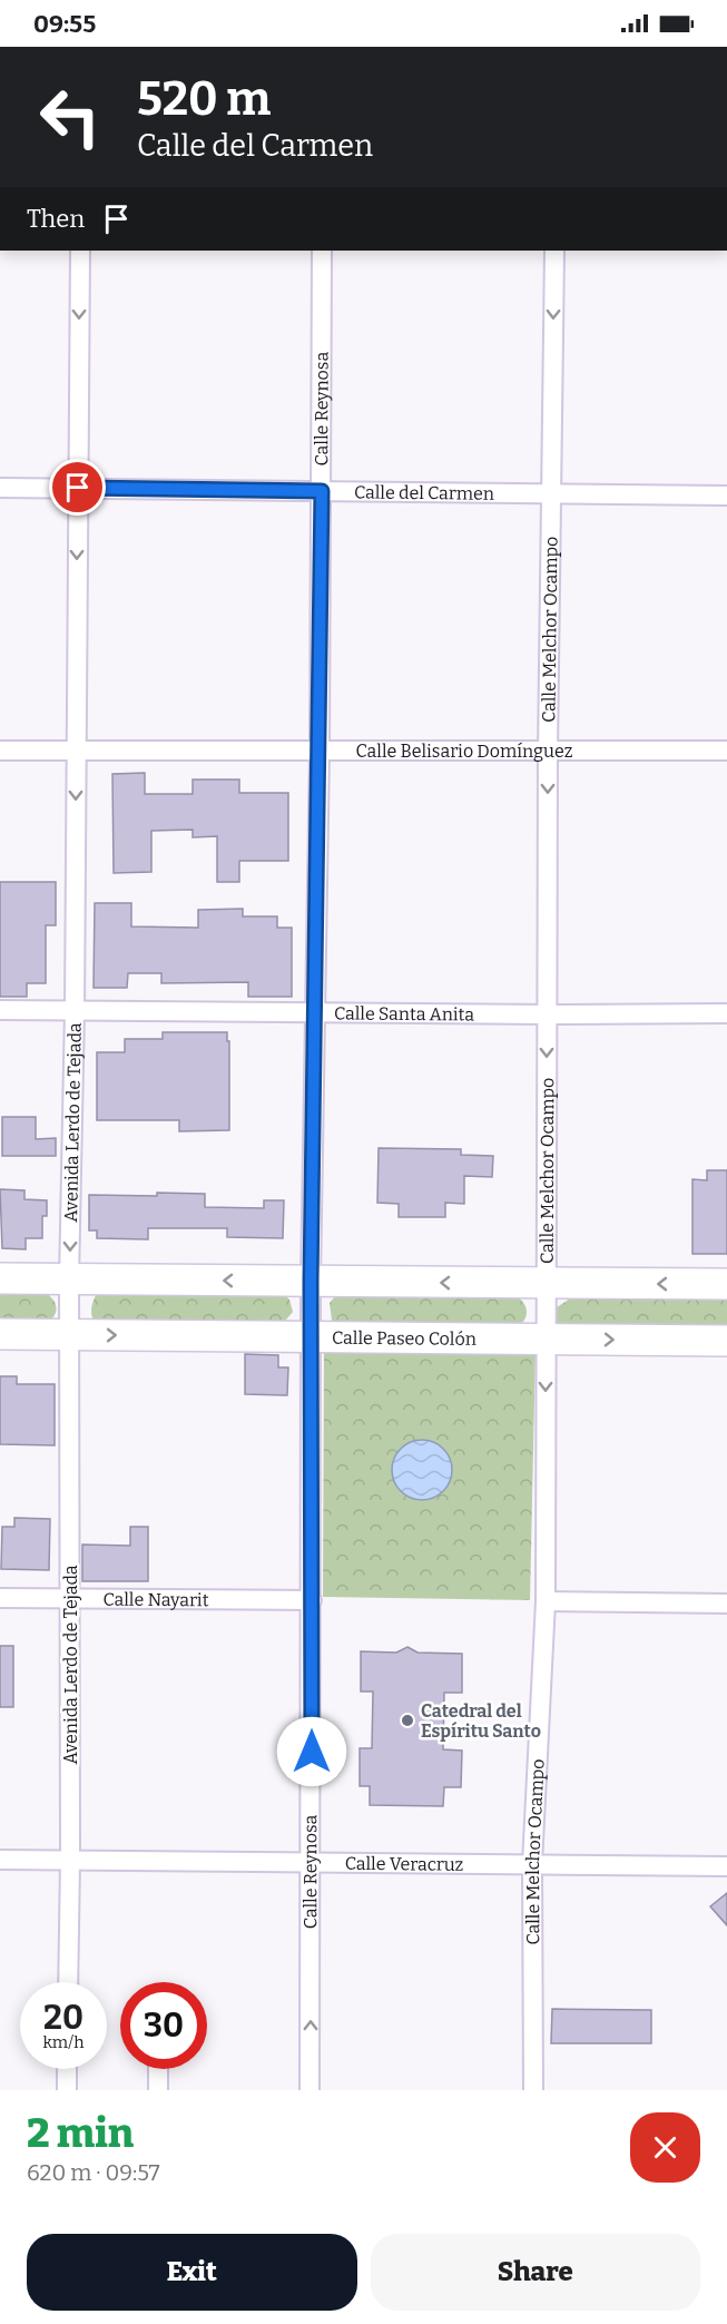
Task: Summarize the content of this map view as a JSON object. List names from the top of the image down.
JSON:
{
  "streets": {
    "main road": ["Calle Paseo Colón"],
    "street": [
      "Calle Reynosa",
      "Calle del Carmen",
      "Calle Melchor Ocampo",
      "Calle Belisario Domínguez",
      "Calle Santa Anita",
      "Avenida Lerdo de Tejada",
      "Calle Nayarit",
      "Calle Veracruz"
    ]
  },
  "crossings": [
    ["Calle Reynosa", "Calle del Carmen"],
    ["Calle Reynosa", "Calle Belisario Domínguez"],
    ["Calle Reynosa", "Calle Santa Anita"],
    ["Calle Reynosa", "Calle Paseo Colón"],
    ["Calle Reynosa", "Calle Nayarit"],
    ["Calle Reynosa", "Calle Veracruz"],
    ["Calle del Carmen", "Calle Melchor Ocampo"],
    ["Calle del Carmen", "Avenida Lerdo de Tejada"],
    ["Calle Melchor Ocampo", "Calle Belisario Domínguez"],
    ["Calle Melchor Ocampo", "Calle Santa Anita"],
    ["Calle Melchor Ocampo", "Calle Paseo Colón"],
    ["Calle Melchor Ocampo", "Calle Veracruz"],
    ["Calle Belisario Domínguez", "Avenida Lerdo de Tejada"],
    ["Calle Santa Anita", "Avenida Lerdo de Tejada"],
    ["Avenida Lerdo de Tejada", "Calle Paseo Colón"],
    ["Avenida Lerdo de Tejada", "Calle Nayarit"],
    ["Avenida Lerdo de Tejada", "Calle Veracruz"]
  ],
  "one_way": ["Calle Melchor Ocampo", "Avenida Lerdo de Tejada"],
  "places": ["Catedral del Espíritu Santo"],
  "page": {
    "status": "09:55",
    "turn": ["520 m", "Calle del Carmen"],
    "then": "Then",
    "speed": "20 km/h",
    "limit": "30",
    "heading": ["2 min", "620 m · 09:57"],
    "buttons": ["Exit", "Share"]
  }
}
